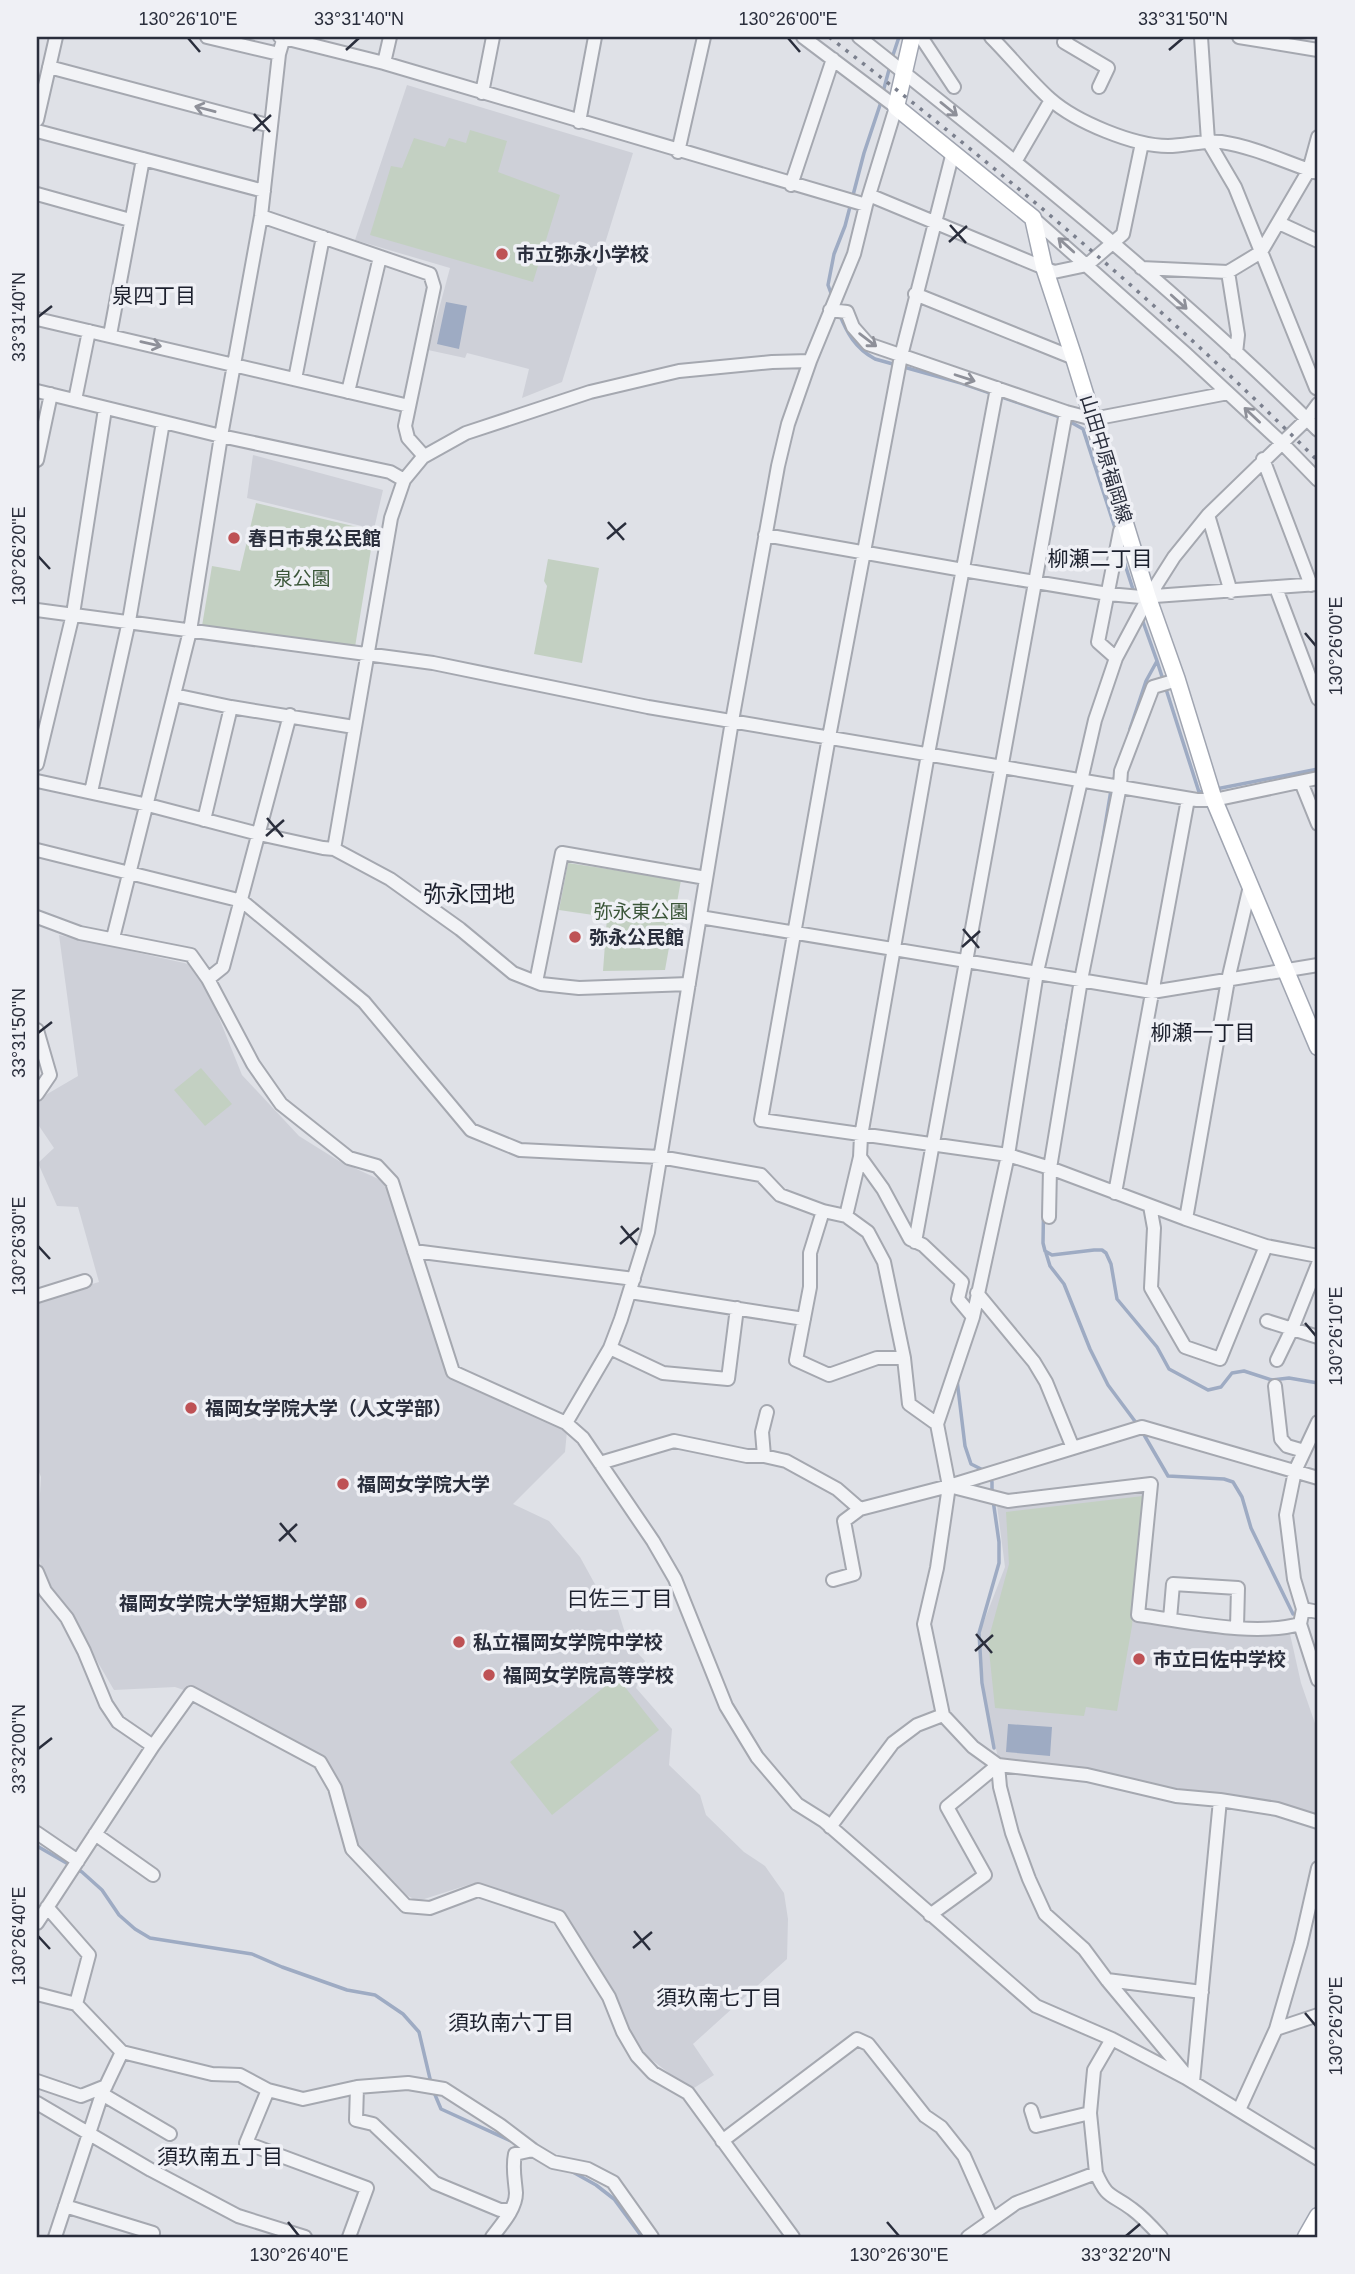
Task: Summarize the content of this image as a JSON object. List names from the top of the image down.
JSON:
{
  "streets": {
    "main road": ["山田中原福岡線"]
  },
  "districts": [
    "泉四丁目",
    "柳瀬二丁目",
    "弥永団地",
    "柳瀬一丁目",
    "曰佐三丁目",
    "須玖南七丁目",
    "須玖南六丁目",
    "須玖南五丁目"
  ],
  "parks": ["泉公園", "弥永東公園"],
  "places": [
    "市立弥永小学校",
    "春日市泉公民館",
    "弥永公民館",
    "福岡女学院大学（人文学部）",
    "福岡女学院大学",
    "福岡女学院大学短期大学部",
    "私立福岡女学院中学校",
    "市立曰佐中学校",
    "福岡女学院高等学校"
  ],
  "coordinates": [
    "130°26'10\"E",
    "33°31'40\"N",
    "130°26'00\"E",
    "33°31'50\"N",
    "130°26'20\"E",
    "130°26'30\"E",
    "33°32'00\"N",
    "130°26'40\"E",
    "33°32'20\"N"
  ]
}
